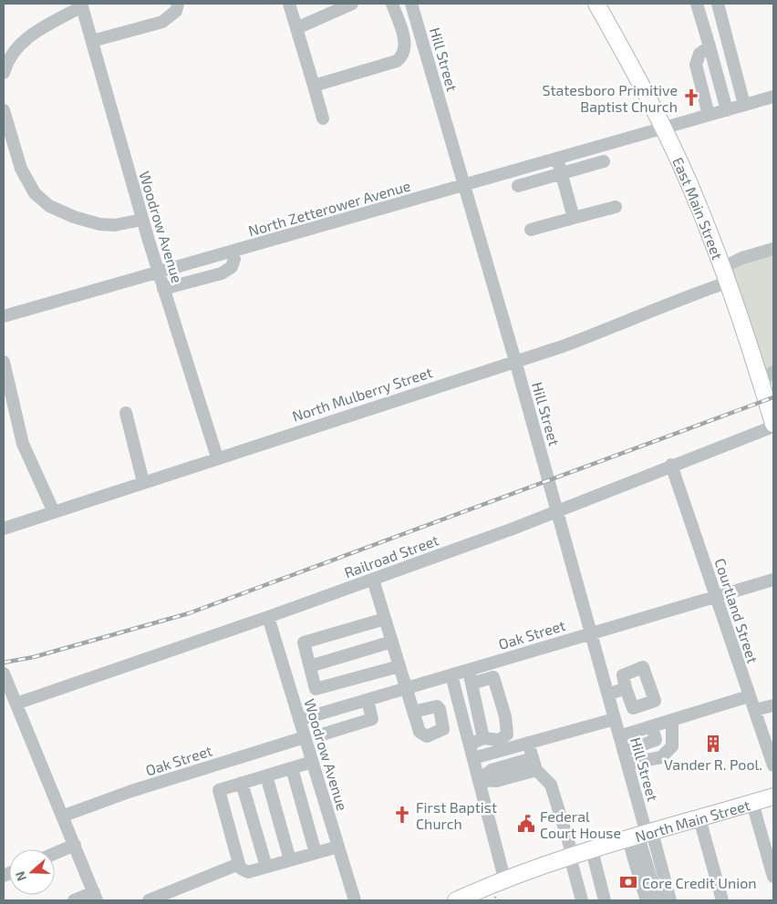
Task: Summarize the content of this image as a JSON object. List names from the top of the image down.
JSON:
{
  "streets": {
    "main road": ["East Main Street", "North Main Street"],
    "street": [
      "Hill Street",
      "North Zetterower Avenue",
      "Woodrow Avenue",
      "North Mulberry Street",
      "Railroad Street",
      "Courtland Street",
      "Oak Street"
    ]
  },
  "crossings": [
    ["Hill Street", "North Zetterower Avenue"],
    ["Hill Street", "North Mulberry Street"],
    ["Hill Street", "Railroad Street"],
    ["Hill Street", "Oak Street"],
    ["Hill Street", "North Main Street"],
    ["North Zetterower Avenue", "East Main Street"],
    ["North Zetterower Avenue", "Woodrow Avenue"],
    ["East Main Street", "North Mulberry Street"],
    ["East Main Street", "Railroad Street"],
    ["Woodrow Avenue", "North Mulberry Street"],
    ["Woodrow Avenue", "Railroad Street"],
    ["Woodrow Avenue", "Oak Street"],
    ["Railroad Street", "Courtland Street"],
    ["Courtland Street", "Oak Street"]
  ],
  "places": {
    "church": ["Statesboro Primitive Baptist Church", "First Baptist Church"],
    "building": ["Vander R. Pool."],
    "public building": ["Federal Court House"],
    "bank": ["Core Credit Union"]
  },
  "north": "left"
}
